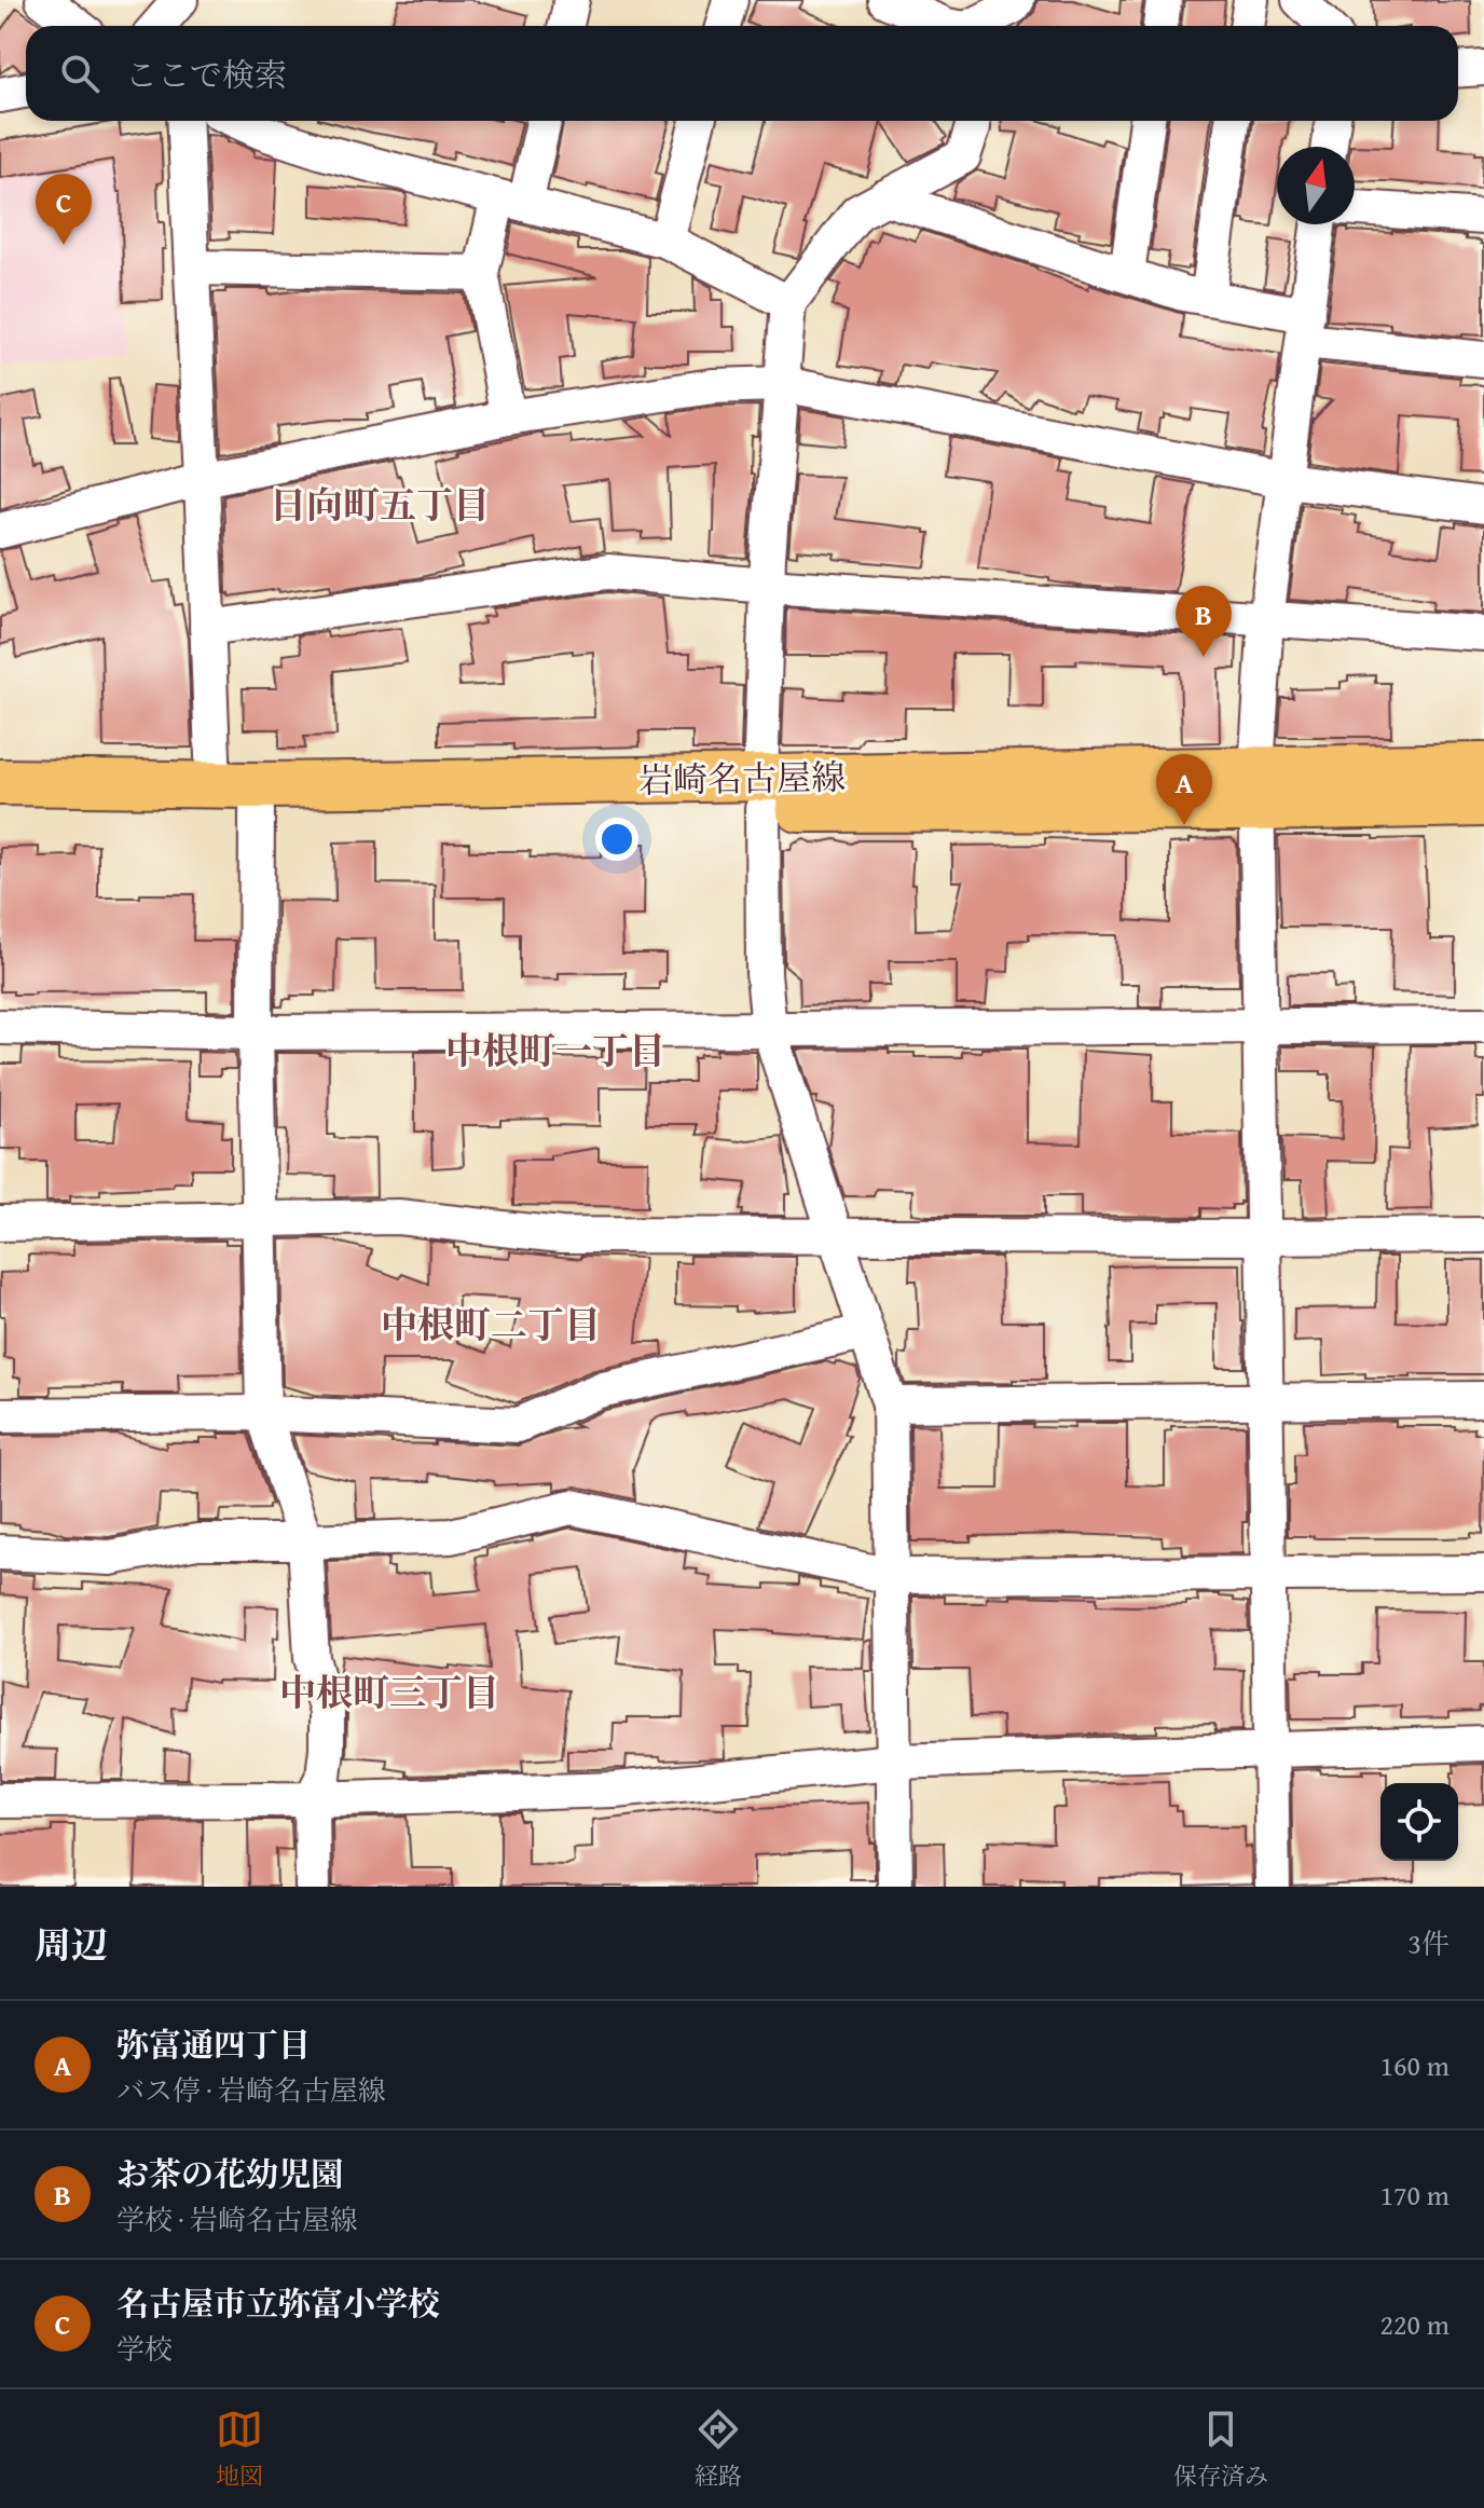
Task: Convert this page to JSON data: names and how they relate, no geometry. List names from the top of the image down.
{
  "streets": {
    "main road": ["岩崎名古屋線"]
  },
  "districts": [
    "日向町五丁目",
    "中根町一丁目",
    "中根町二丁目",
    "中根町三丁目"
  ],
  "north": "top",
  "page": {
    "search": "ここで検索",
    "pins": ["C", "B", "A"],
    "heading": ["周辺", "3件"],
    "list": [
      {
        "mark": "A",
        "name": "弥富通四丁目",
        "note": "バス停 · 岩崎名古屋線",
        "value": "160 m"
      },
      {
        "mark": "B",
        "name": "お茶の花幼児園",
        "note": "学校 · 岩崎名古屋線",
        "value": "170 m"
      },
      {
        "mark": "C",
        "name": "名古屋市立弥富小学校",
        "note": "学校",
        "value": "220 m"
      }
    ],
    "nav": ["地図", "経路", "保存済み"]
  }
}
